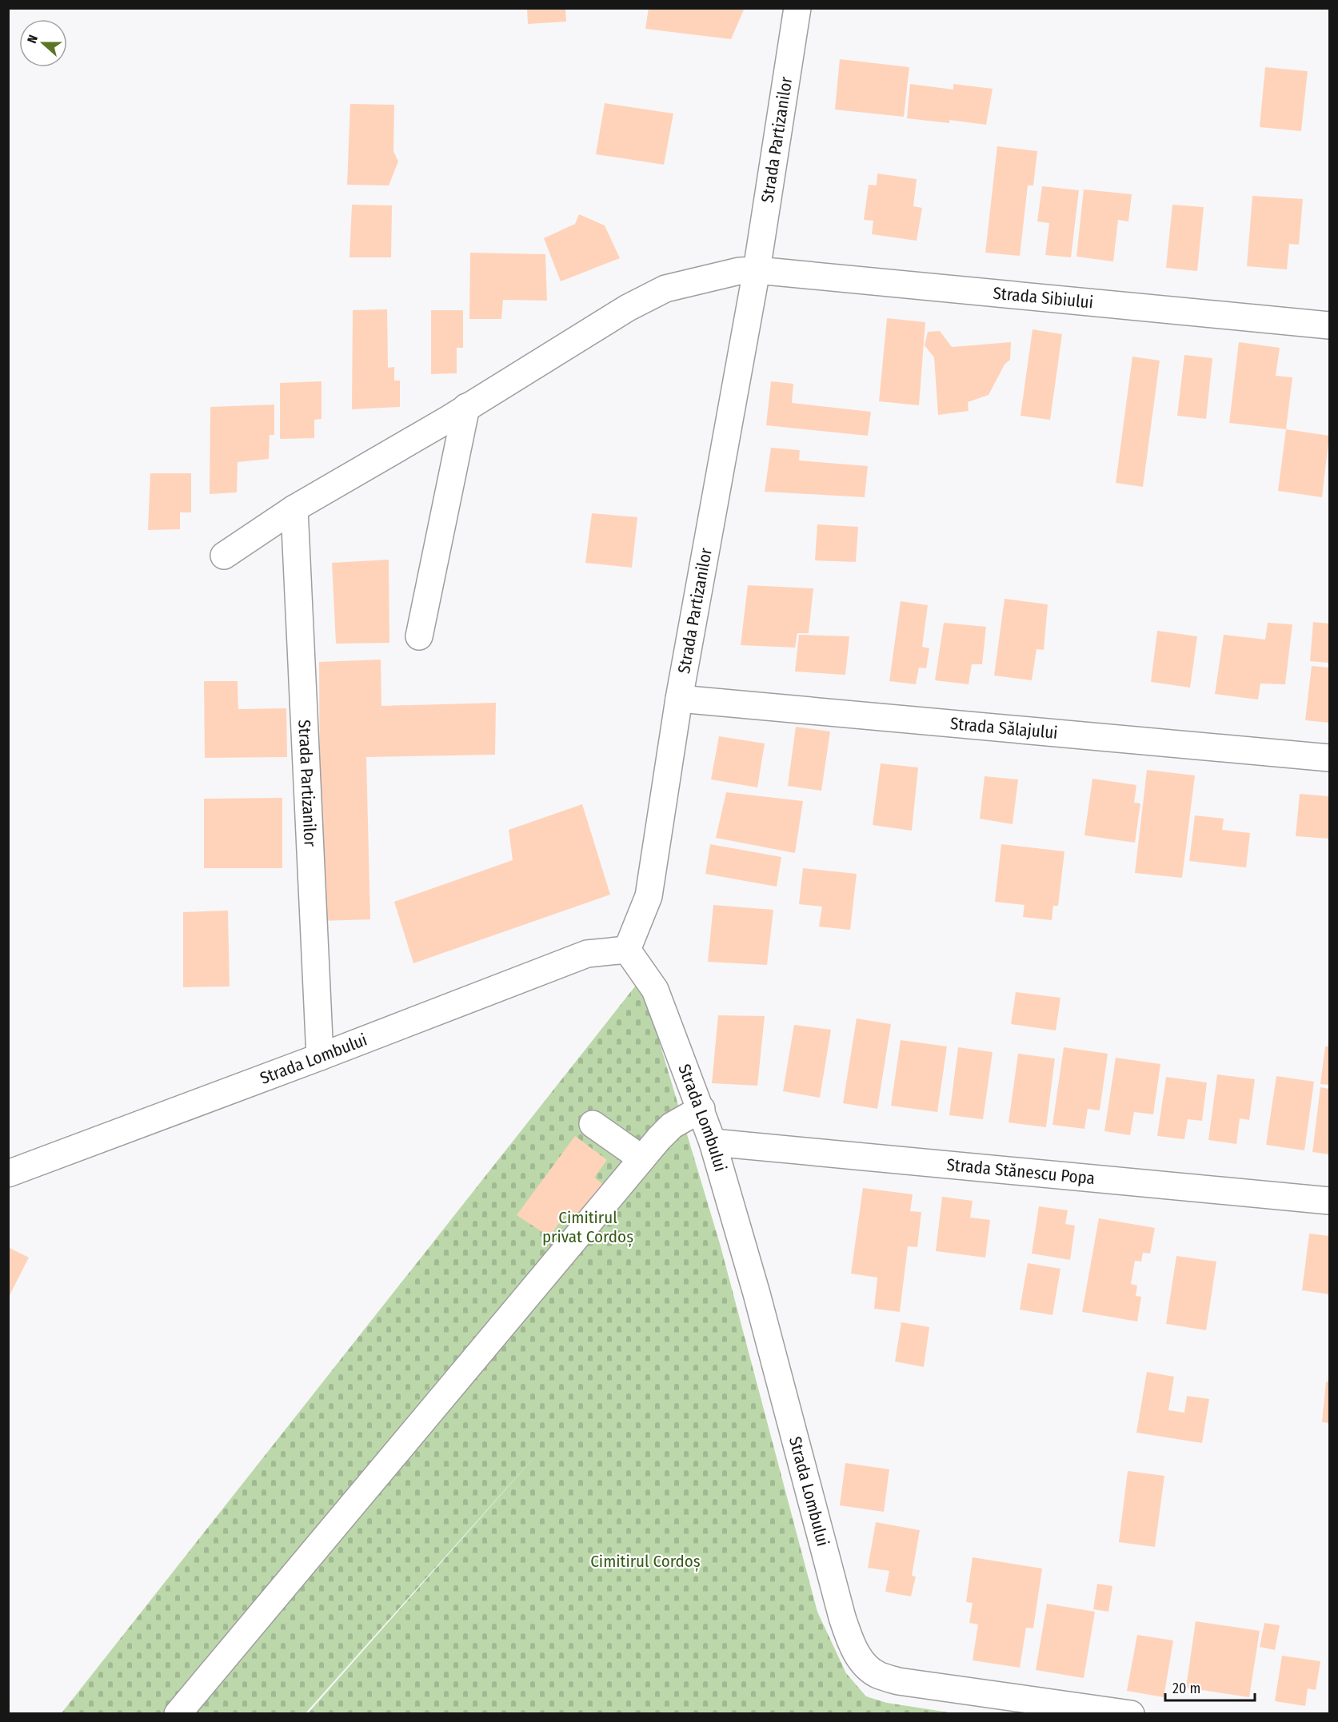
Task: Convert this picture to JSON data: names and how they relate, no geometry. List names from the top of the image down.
{
  "streets": {
    "street": [
      "Strada Partizanilor",
      "Strada Sibiului",
      "Strada Sălajului",
      "Strada Lombului",
      "Strada Stănescu Popa"
    ]
  },
  "crossings": [
    ["Strada Partizanilor", "Strada Sibiului"],
    ["Strada Partizanilor", "Strada Sălajului"],
    ["Strada Partizanilor", "Strada Lombului"],
    ["Strada Lombului", "Strada Stănescu Popa"]
  ],
  "parks": ["Cimitirul privat Cordoș", "Cimitirul Cordoș"],
  "scale_bar": "20 m",
  "north": "left"
}
